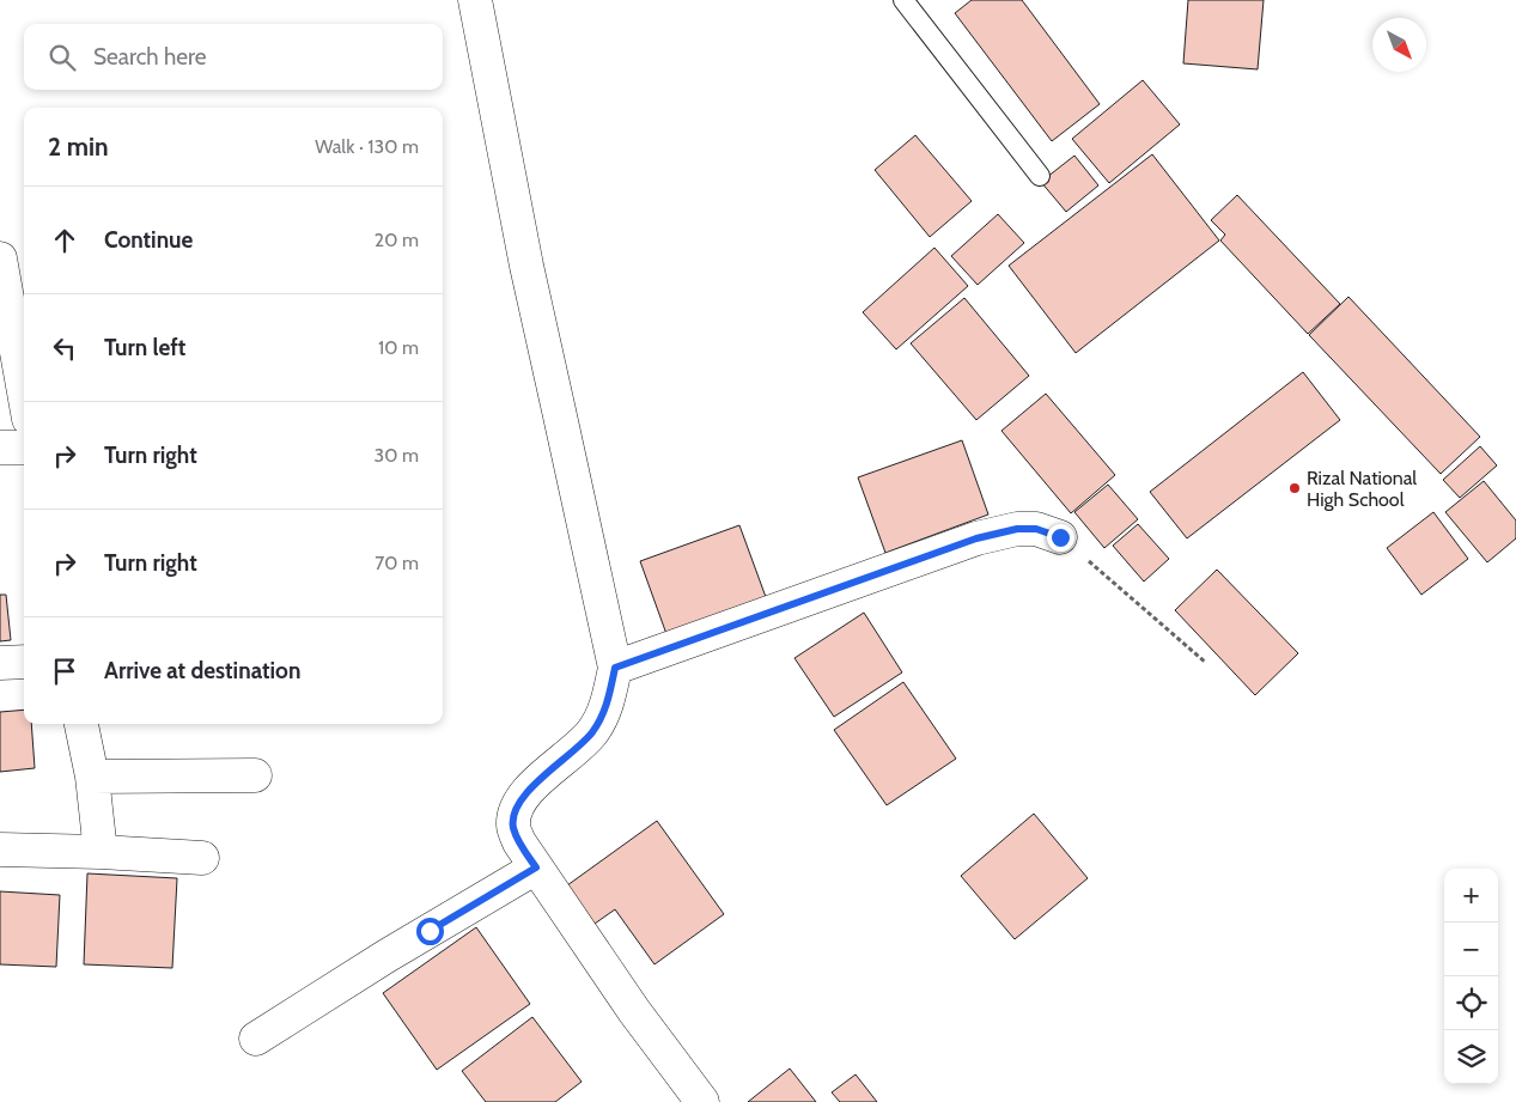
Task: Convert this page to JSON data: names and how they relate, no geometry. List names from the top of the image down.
{
  "places": ["Rizal National High School"],
  "north": "bottom right",
  "page": {
    "search": "Search here",
    "heading": ["2 min", "Walk · 130 m"],
    "list": [
      ["Continue", "20 m"],
      ["Turn left", "10 m"],
      ["Turn right", "30 m"],
      ["Turn right", "70 m"],
      "Arrive at destination"
    ],
    "map_buttons": ["+", "−"]
  }
}
